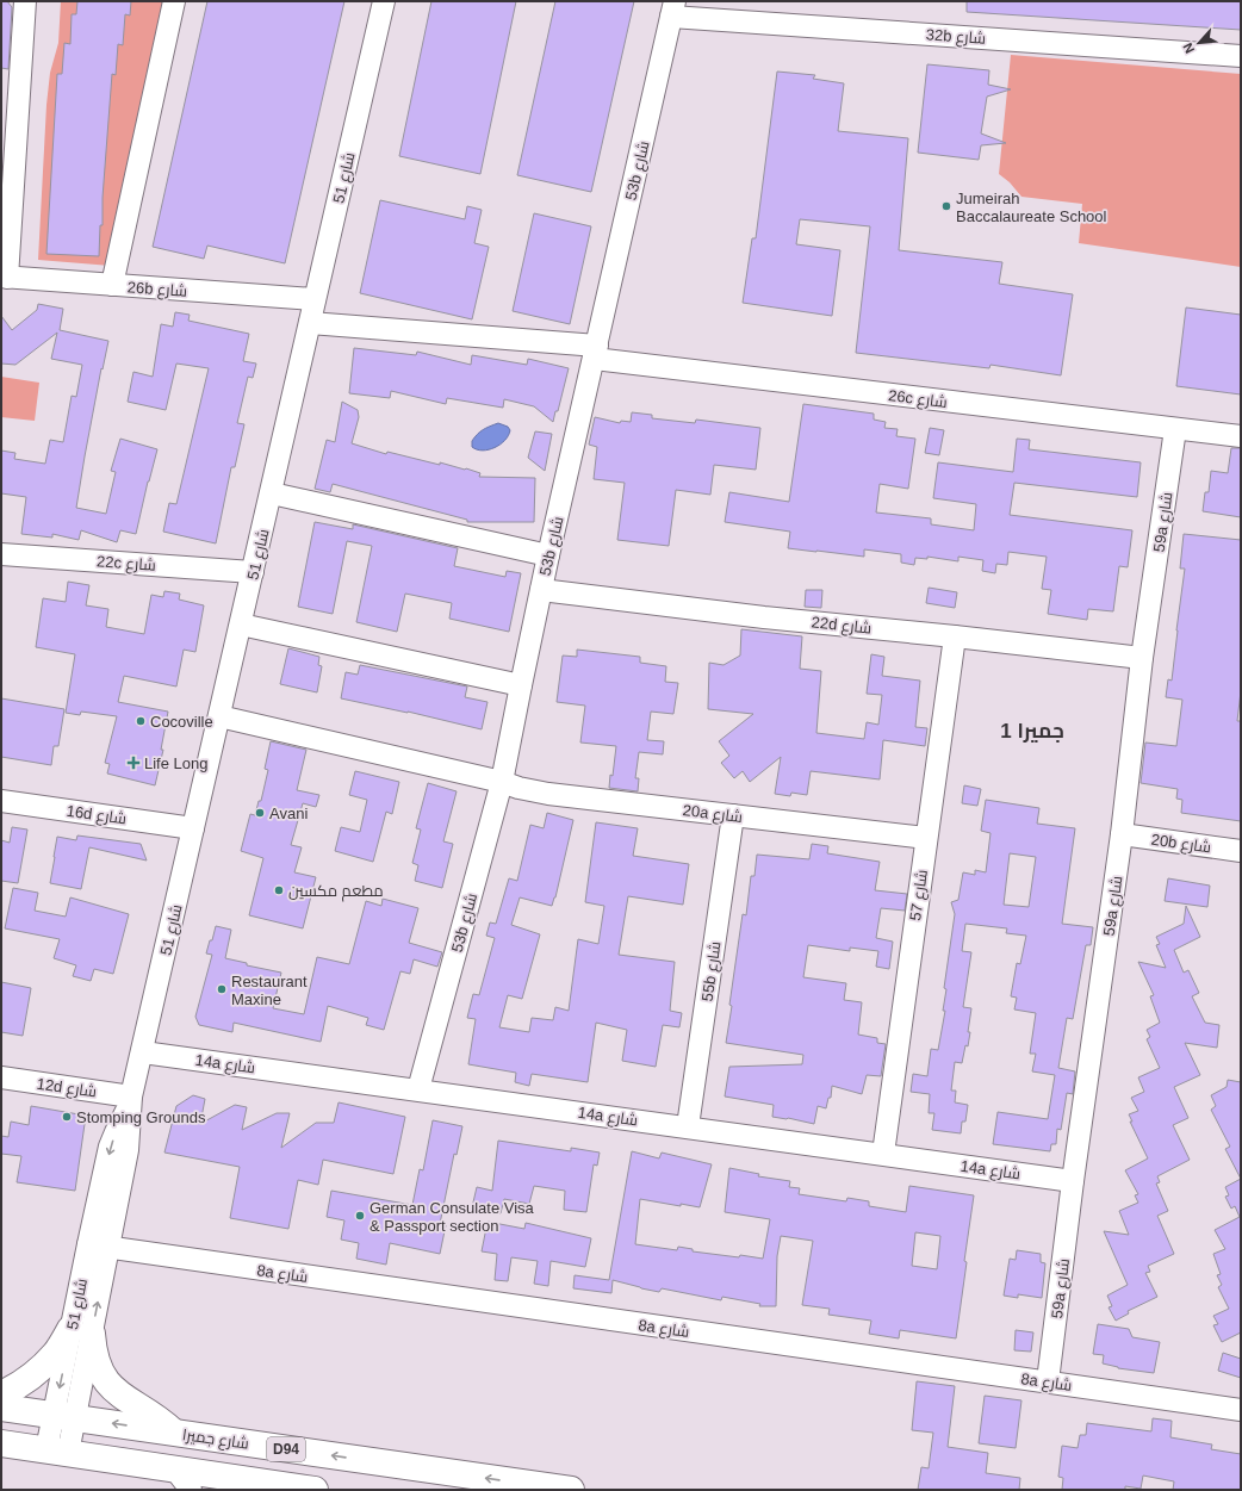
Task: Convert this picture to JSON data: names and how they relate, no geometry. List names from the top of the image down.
{
  "streets": {
    "main road": ["شارع جميرا", "D94"],
    "street": [
      "32b شارع",
      "53b شارع",
      "شارع 51",
      "26b شارع",
      "26c شارع",
      "59a شارع",
      "22c شارع",
      "22d شارع",
      "20a شارع",
      "16d شارع",
      "20b شارع",
      "شارع 57",
      "55b شارع",
      "14a شارع",
      "12d شارع",
      "8a شارع"
    ]
  },
  "crossings": [
    ["32b شارع", "53b شارع"],
    ["53b شارع", "26c شارع"],
    ["53b شارع", "22d شارع"],
    ["53b شارع", "20a شارع"],
    ["53b شارع", "14a شارع"],
    ["شارع 51", "26b شارع"],
    ["شارع 51", "26c شارع"],
    ["شارع 51", "22c شارع"],
    ["شارع 51", "20a شارع"],
    ["شارع 51", "16d شارع"],
    ["شارع 51", "14a شارع"],
    ["شارع 51", "12d شارع"],
    ["شارع 51", "8a شارع"],
    ["شارع 51", "شارع جميرا"],
    ["شارع 51", "D94"],
    ["26c شارع", "59a شارع"],
    ["59a شارع", "22d شارع"],
    ["59a شارع", "20b شارع"],
    ["59a شارع", "14a شارع"],
    ["59a شارع", "8a شارع"],
    ["22d شارع", "شارع 57"],
    ["20a شارع", "شارع 57"],
    ["20a شارع", "55b شارع"],
    ["شارع 57", "14a شارع"],
    ["55b شارع", "14a شارع"]
  ],
  "districts": ["جميرا 1"],
  "places": {
    "other": [
      "Jumeirah Baccalaureate School",
      "Cocoville",
      "Avani",
      "مطعم مكسين",
      "Restaurant Maxine",
      "Stomping Grounds",
      "German Consulate Visa & Passport section"
    ],
    "health": ["Life Long"]
  },
  "north": "bottom left"
}
